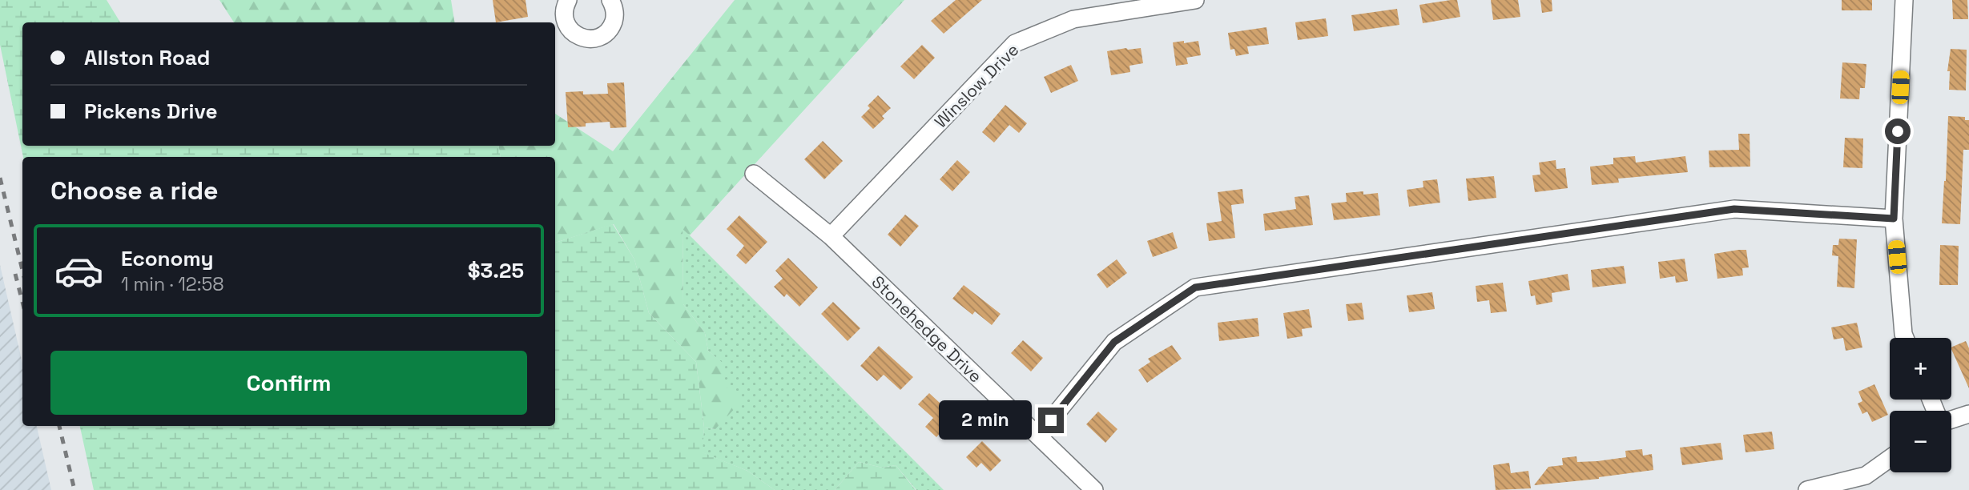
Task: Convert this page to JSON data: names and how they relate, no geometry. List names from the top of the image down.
{
  "streets": {
    "street": ["Winslow Drive", "Stonehedge Drive"]
  },
  "crossings": [
    ["Winslow Drive", "Stonehedge Drive"]
  ],
  "page": {
    "banner": ["Allston Road", "Pickens Drive"],
    "heading": "Choose a ride",
    "list": [
      {
        "name": "Economy",
        "note": "1 min · 12:58",
        "value": "$3.25"
      }
    ],
    "map_buttons": ["+", "−"],
    "buttons": "Confirm",
    "bubble": "2 min"
  }
}
